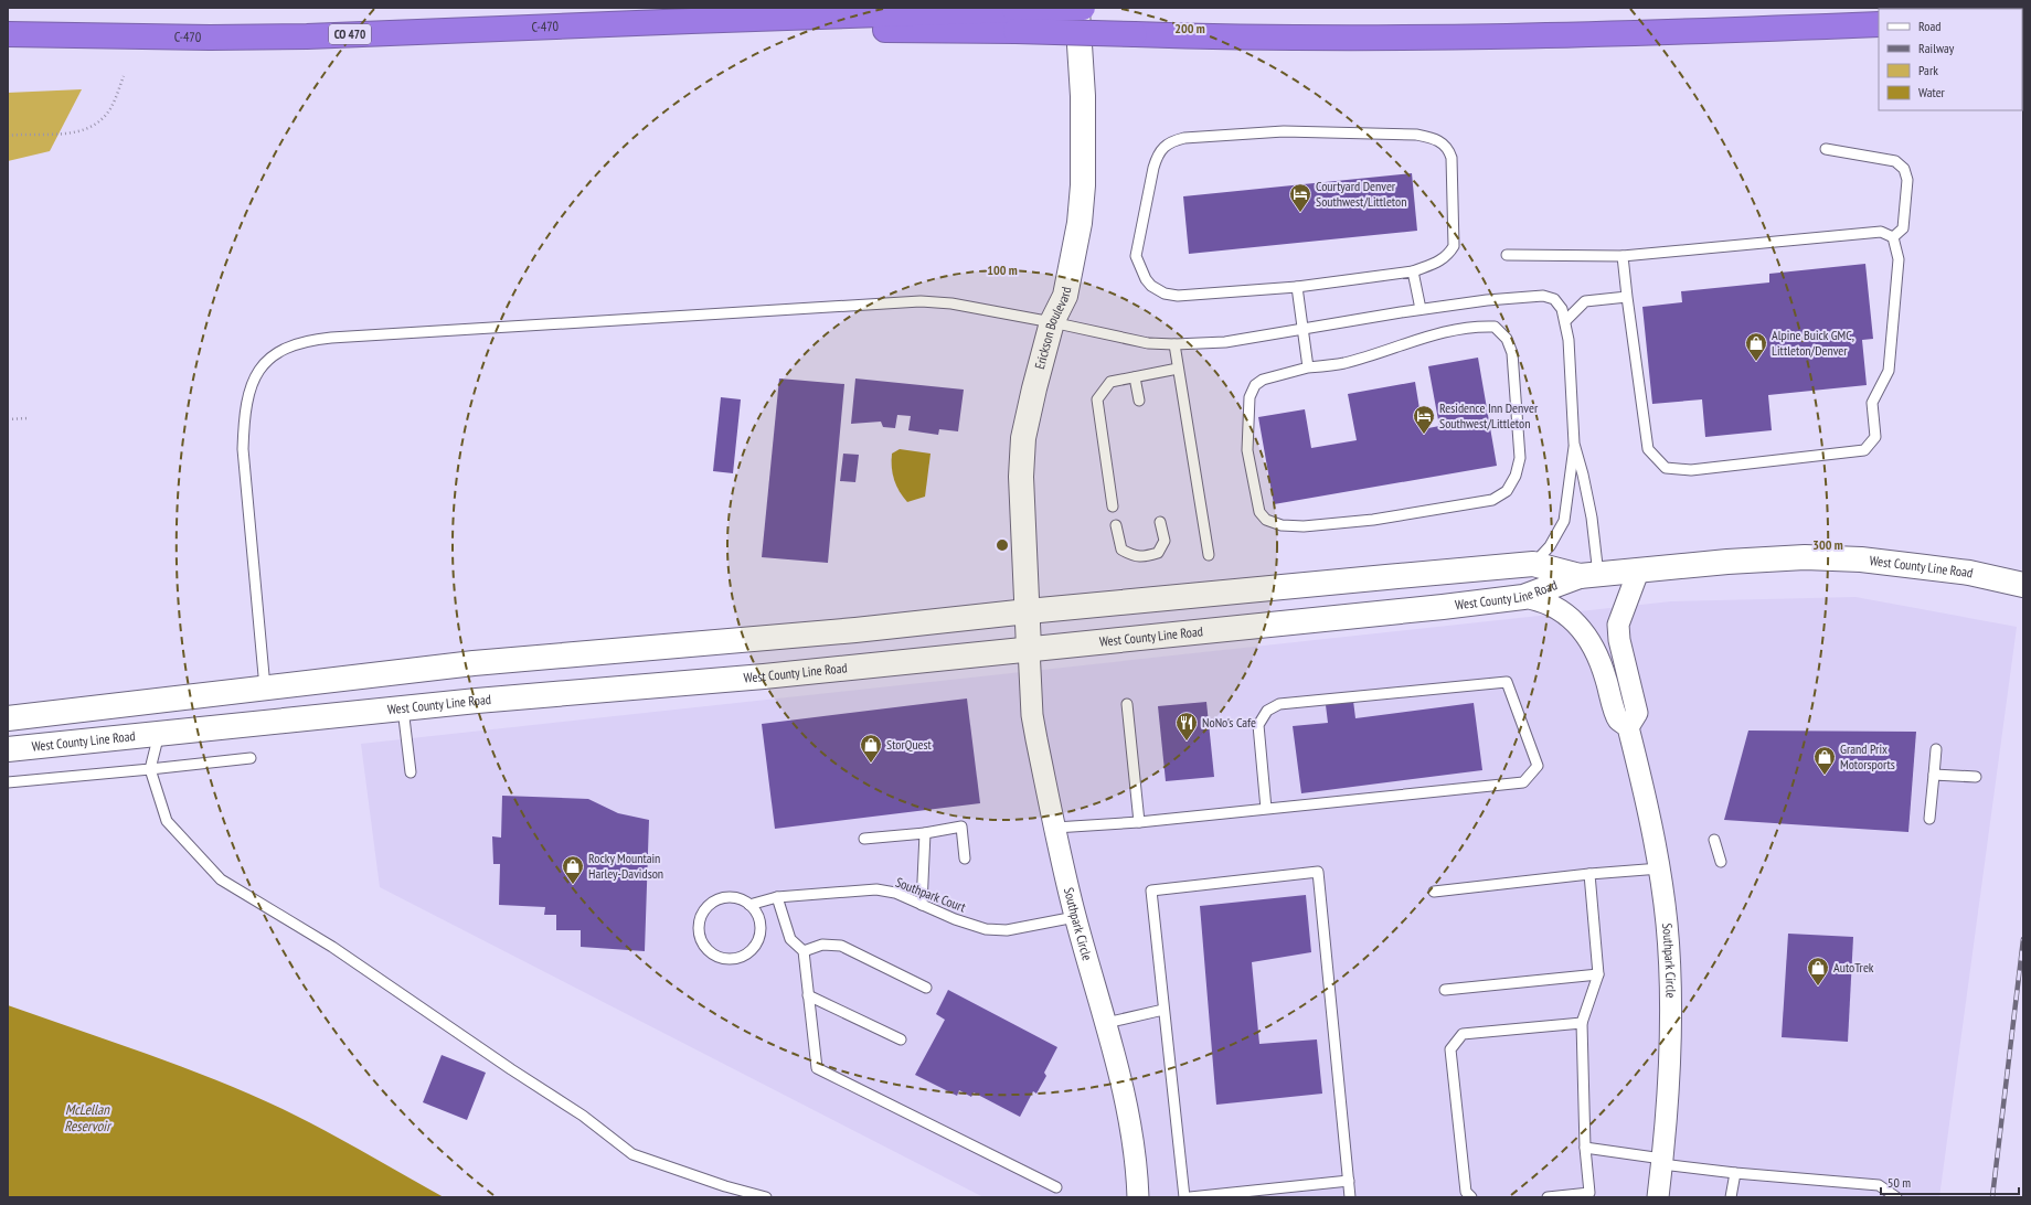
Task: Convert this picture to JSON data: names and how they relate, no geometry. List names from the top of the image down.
{
  "streets": {
    "highway": ["C-470", "CO 470"],
    "main road": ["Erickson Boulevard", "West County Line Road"],
    "street": ["Southpark Circle"],
    "lane": ["Southpark Court"]
  },
  "crossings": [
    ["Erickson Boulevard", "West County Line Road"],
    ["Erickson Boulevard", "Southpark Circle"],
    ["West County Line Road", "Southpark Circle"],
    ["Southpark Court", "Southpark Circle"]
  ],
  "water": ["McLellan Reservoir"],
  "places": {
    "hotel": ["Courtyard Denver Southwest/Littleton", "Residence Inn Denver Southwest/Littleton"],
    "shop": [
      "Alpine Buick GMC, Littleton/Denver",
      "StorQuest",
      "Grand Prix Motorsports",
      "Rocky Mountain Harley-Davidson",
      "AutoTrek"
    ],
    "restaurant": ["NoNo's Cafe"]
  },
  "legend": [
    "Road",
    "Railway",
    "Park",
    "Water"
  ],
  "scale_bar": "50 m",
  "rings": ["200 m", "100 m", "300 m"]
}
